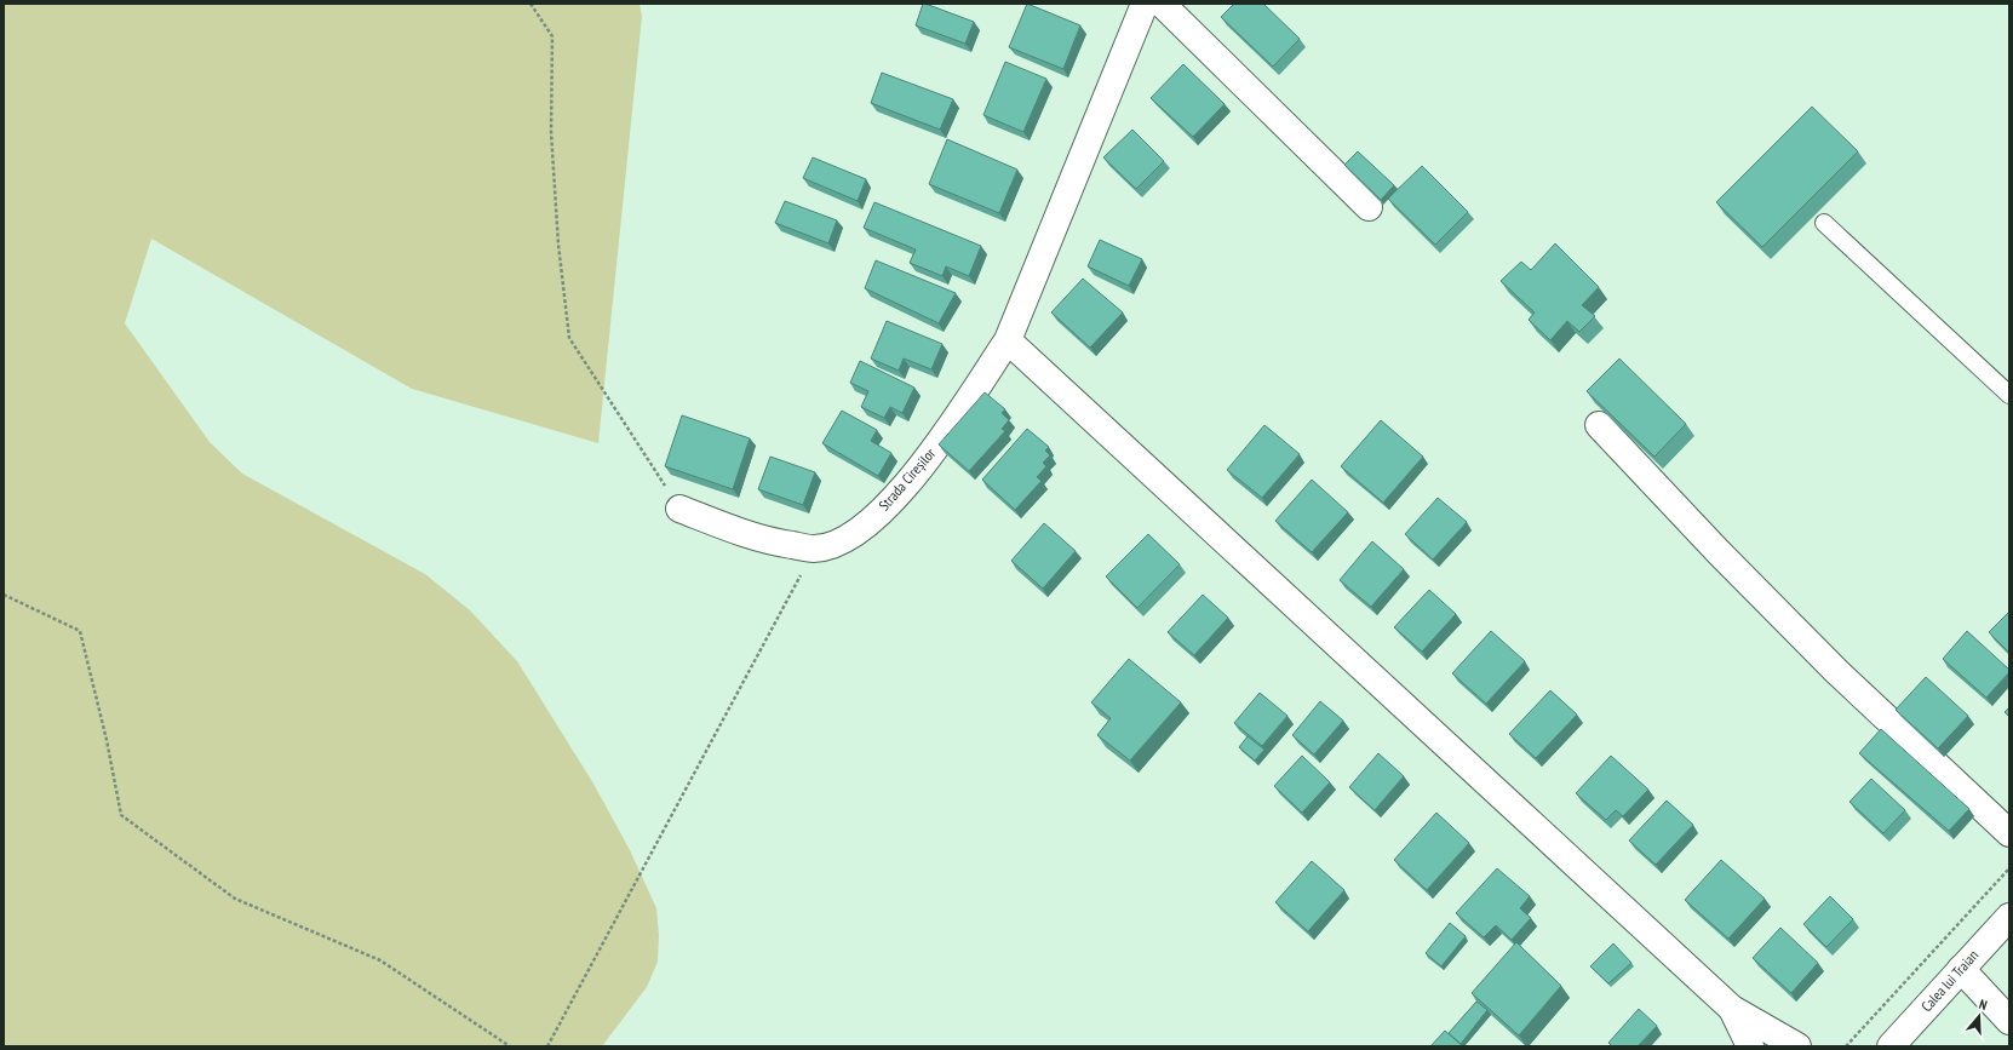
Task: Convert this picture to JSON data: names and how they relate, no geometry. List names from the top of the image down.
{
  "streets": {
    "main road": ["Strada Cireșilor", "Calea lui Traian"]
  },
  "north": "top"
}
